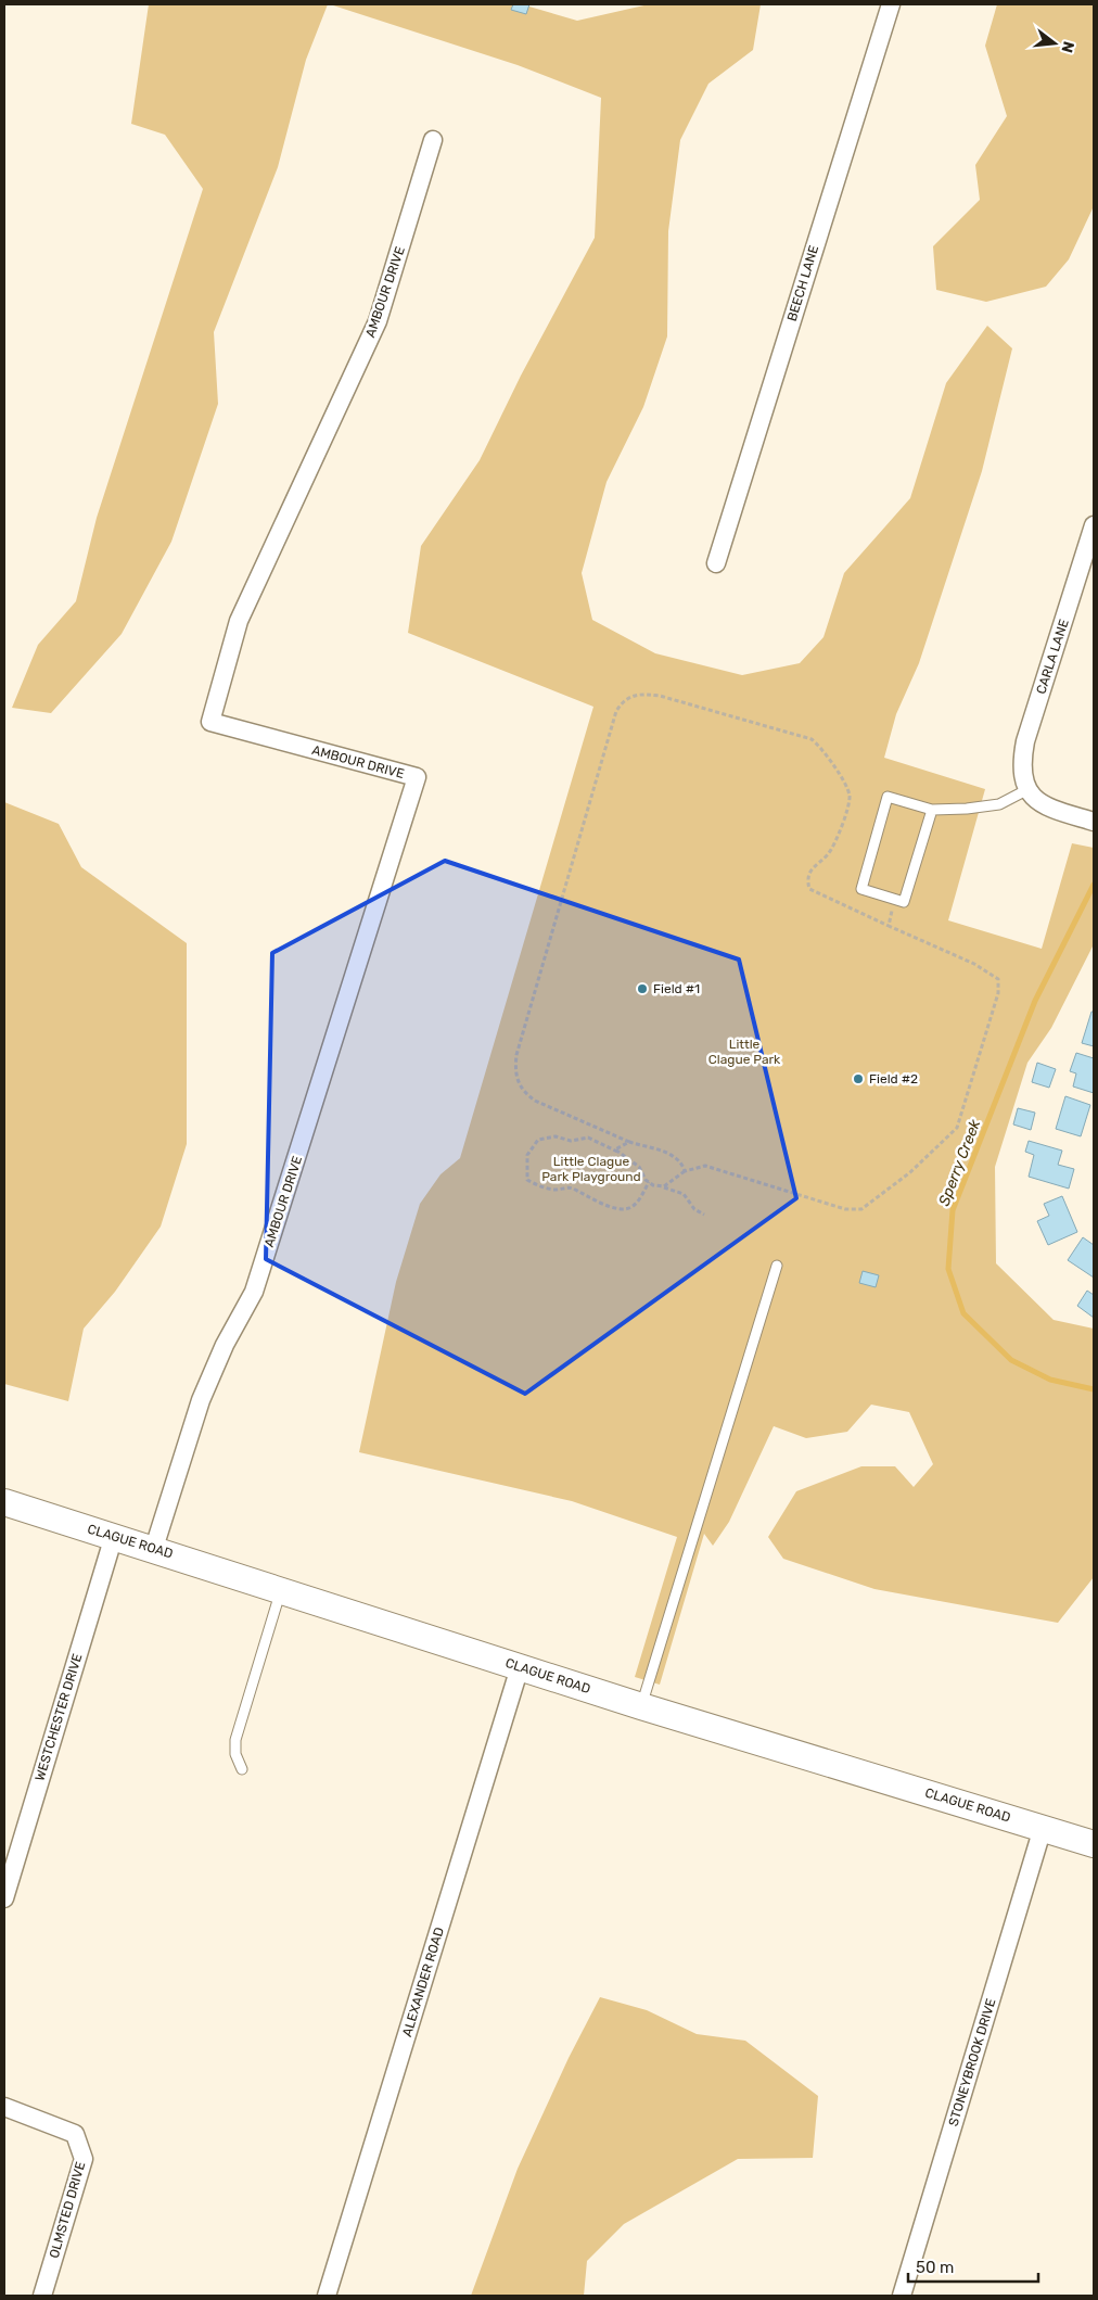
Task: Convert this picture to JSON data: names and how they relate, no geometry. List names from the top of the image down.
{
  "streets": {
    "main road": ["CLAGUE ROAD"],
    "street": [
      "BEECH LANE",
      "AMBOUR DRIVE",
      "CARLA LANE",
      "WESTCHESTER DRIVE",
      "ALEXANDER ROAD",
      "STONEYBROOK DRIVE",
      "OLMSTED DRIVE"
    ]
  },
  "crossings": [
    ["AMBOUR DRIVE", "CLAGUE ROAD"],
    ["CLAGUE ROAD", "WESTCHESTER DRIVE"],
    ["CLAGUE ROAD", "ALEXANDER ROAD"],
    ["CLAGUE ROAD", "STONEYBROOK DRIVE"]
  ],
  "water": ["Sperry Creek"],
  "parks": ["Little Clague Park", "Little Clague Park Playground"],
  "places": ["Field #1", "Field #2"],
  "scale_bar": "50 m",
  "north": "right"
}
